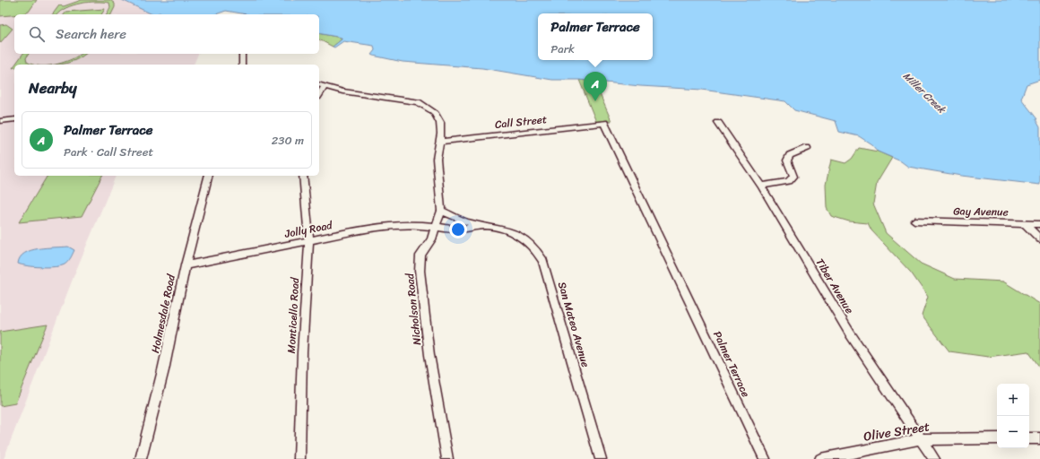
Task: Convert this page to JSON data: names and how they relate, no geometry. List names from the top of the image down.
{
  "streets": {
    "street": [
      "Call Street",
      "Gay Avenue",
      "Jolly Road",
      "Tiber Avenue",
      "Nicholson Road",
      "Holmesdale Road",
      "Monticello Road",
      "San Mateo Avenue",
      "Palmer Terrace",
      "Olive Street"
    ]
  },
  "crossings": [
    ["Call Street", "Nicholson Road"],
    ["Call Street", "Palmer Terrace"],
    ["Jolly Road", "Nicholson Road"],
    ["Jolly Road", "Holmesdale Road"],
    ["Jolly Road", "Monticello Road"],
    ["Jolly Road", "San Mateo Avenue"],
    ["Tiber Avenue", "Olive Street"],
    ["Nicholson Road", "San Mateo Avenue"]
  ],
  "water": ["Miller Creek"],
  "page": {
    "popup": ["Palmer Terrace", "Park"],
    "search": "Search here",
    "heading": "Nearby",
    "pins": "A",
    "list": [
      {
        "mark": "A",
        "name": "Palmer Terrace",
        "note": "Park · Call Street",
        "value": "230 m"
      }
    ],
    "map_buttons": ["+", "−"]
  }
}
